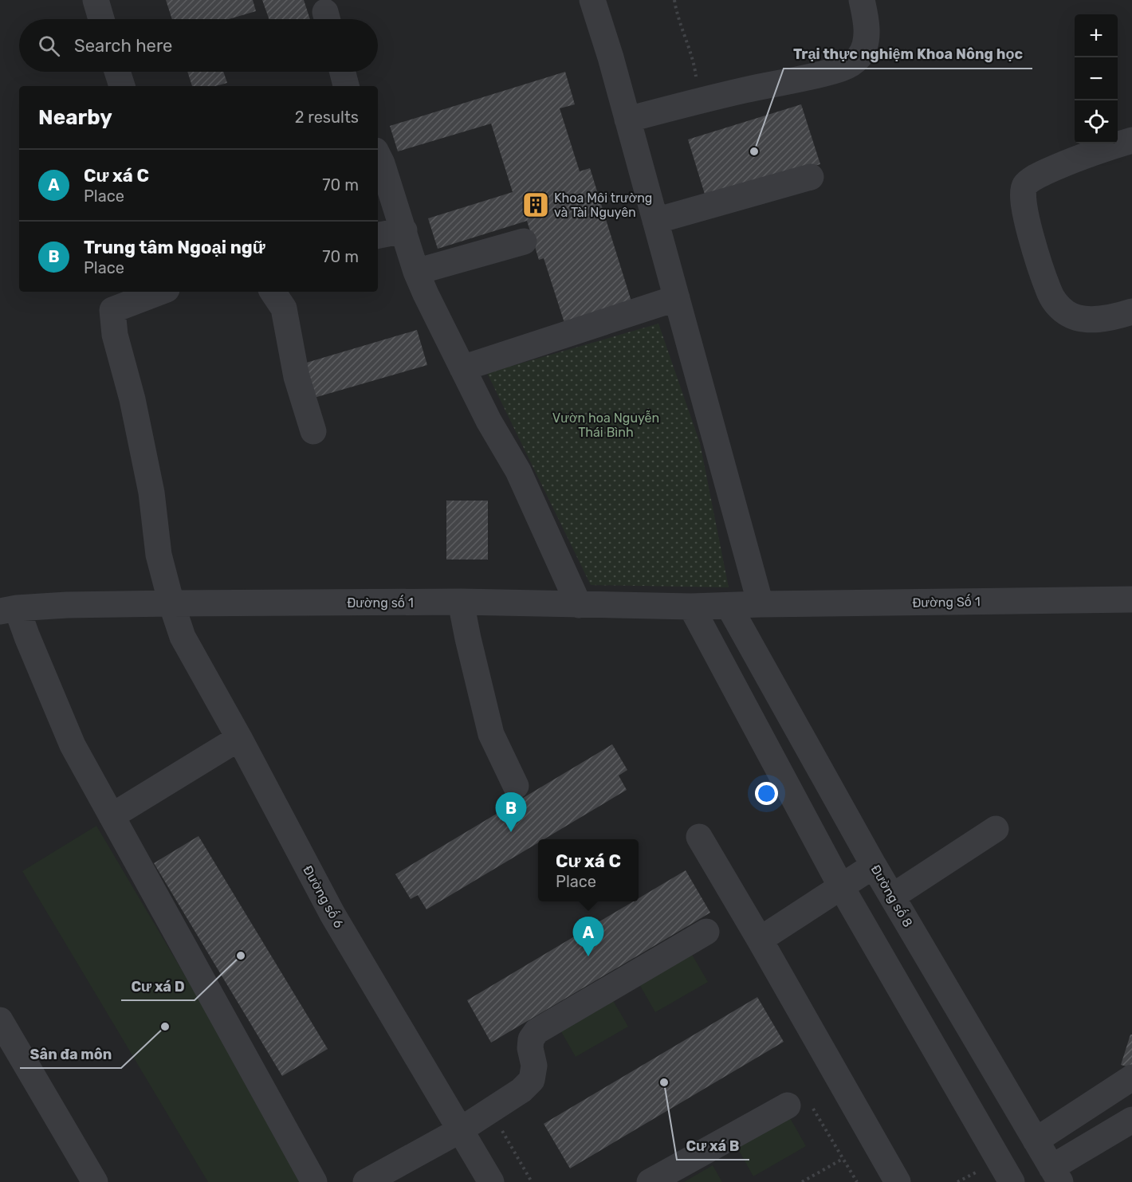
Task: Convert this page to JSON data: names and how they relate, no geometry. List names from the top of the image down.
{
  "streets": {
    "street": [
      "Đường Số 1",
      "Đường số 1",
      "Đường số 8",
      "Đường số 6"
    ]
  },
  "crossings": [
    ["Đường Số 1", "Đường số 1"],
    ["Đường số 1", "Đường số 8"],
    ["Đường số 1", "Đường số 6"]
  ],
  "parks": ["Vườn hoa Nguyễn Thái Bình"],
  "places": {
    "other": [
      "Trại thực nghiệm Khoa Nông học",
      "Cư xá D",
      "Sân đa môn",
      "Cư xá B"
    ],
    "building": ["Khoa Môi trường và Tài Nguyên"]
  },
  "page": {
    "map_buttons": ["+", "−"],
    "search": "Search here",
    "heading": ["Nearby", "2 results"],
    "list": [
      {
        "mark": "A",
        "name": "Cư xá C",
        "note": "Place",
        "value": "70 m"
      },
      {
        "mark": "B",
        "name": "Trung tâm Ngoại ngữ",
        "note": "Place",
        "value": "70 m"
      }
    ],
    "pins": ["B", "A"],
    "popup": ["Cư xá C", "Place"]
  }
}
